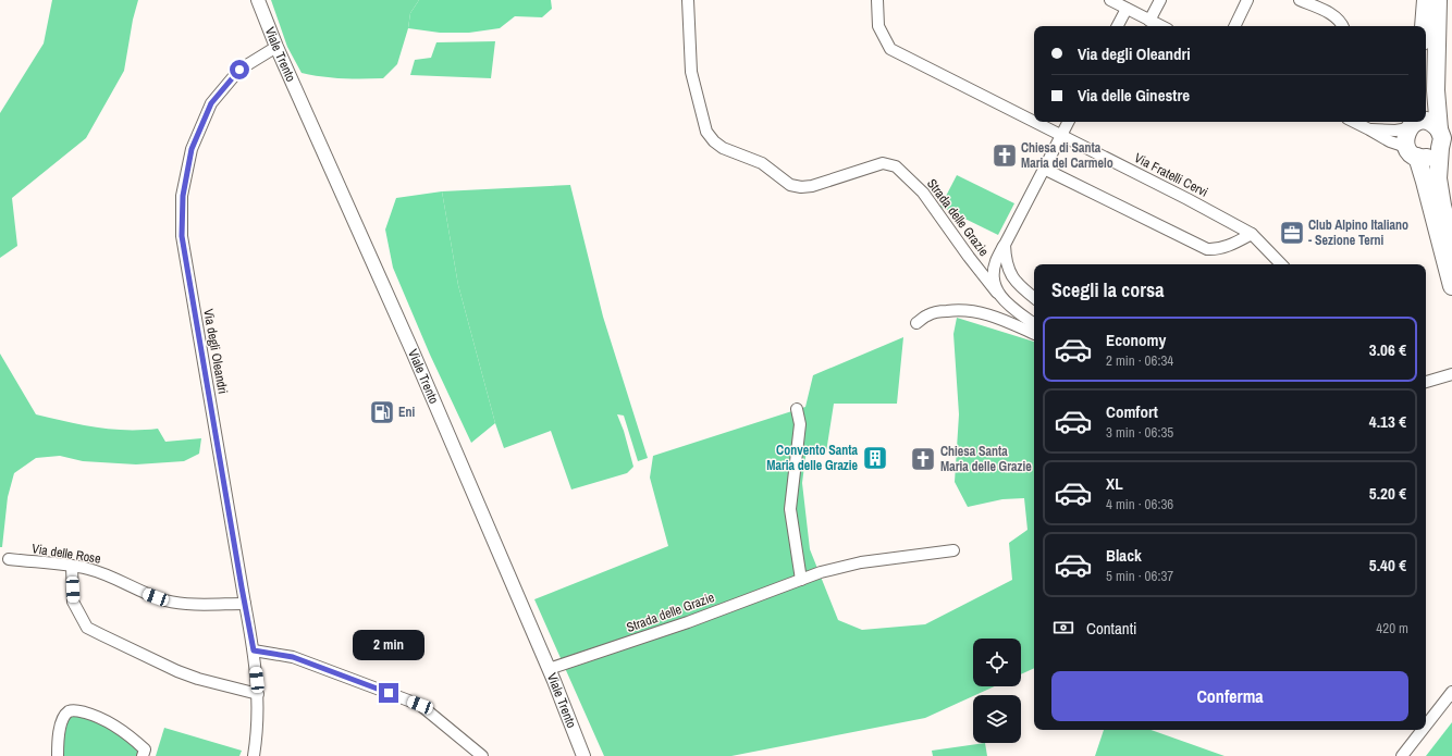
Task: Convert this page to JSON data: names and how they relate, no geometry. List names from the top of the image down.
{
  "streets": {
    "street": [
      "Viale Trento",
      "Via Fratelli Cervi",
      "Strada delle Grazie",
      "Via degli Oleandri",
      "Via delle Rose"
    ]
  },
  "crossings": [
    ["Viale Trento", "Strada delle Grazie"],
    ["Viale Trento", "Via degli Oleandri"],
    ["Via Fratelli Cervi", "Strada delle Grazie"],
    ["Via degli Oleandri", "Via delle Rose"]
  ],
  "places": {
    "church": ["Chiesa di Santa Maria del Carmelo", "Chiesa Santa Maria delle Grazie"],
    "office": ["Club Alpino Italiano - Sezione Terni"],
    "fuel station": ["Eni"],
    "building": ["Convento Santa Maria delle Grazie"]
  },
  "page": {
    "banner": ["Via degli Oleandri", "Via delle Ginestre"],
    "heading": "Scegli la corsa",
    "list": [
      {
        "name": "Economy",
        "note": "2 min · 06:34",
        "value": "3.06 €"
      },
      {
        "name": "Comfort",
        "note": "3 min · 06:35",
        "value": "4.13 €"
      },
      {
        "name": "XL",
        "note": "4 min · 06:36",
        "value": "5.20 €"
      },
      {
        "name": "Black",
        "note": "5 min · 06:37",
        "value": "5.40 €"
      }
    ],
    "pay": ["Contanti", "420 m"],
    "bubble": "2 min",
    "buttons": "Conferma"
  }
}
